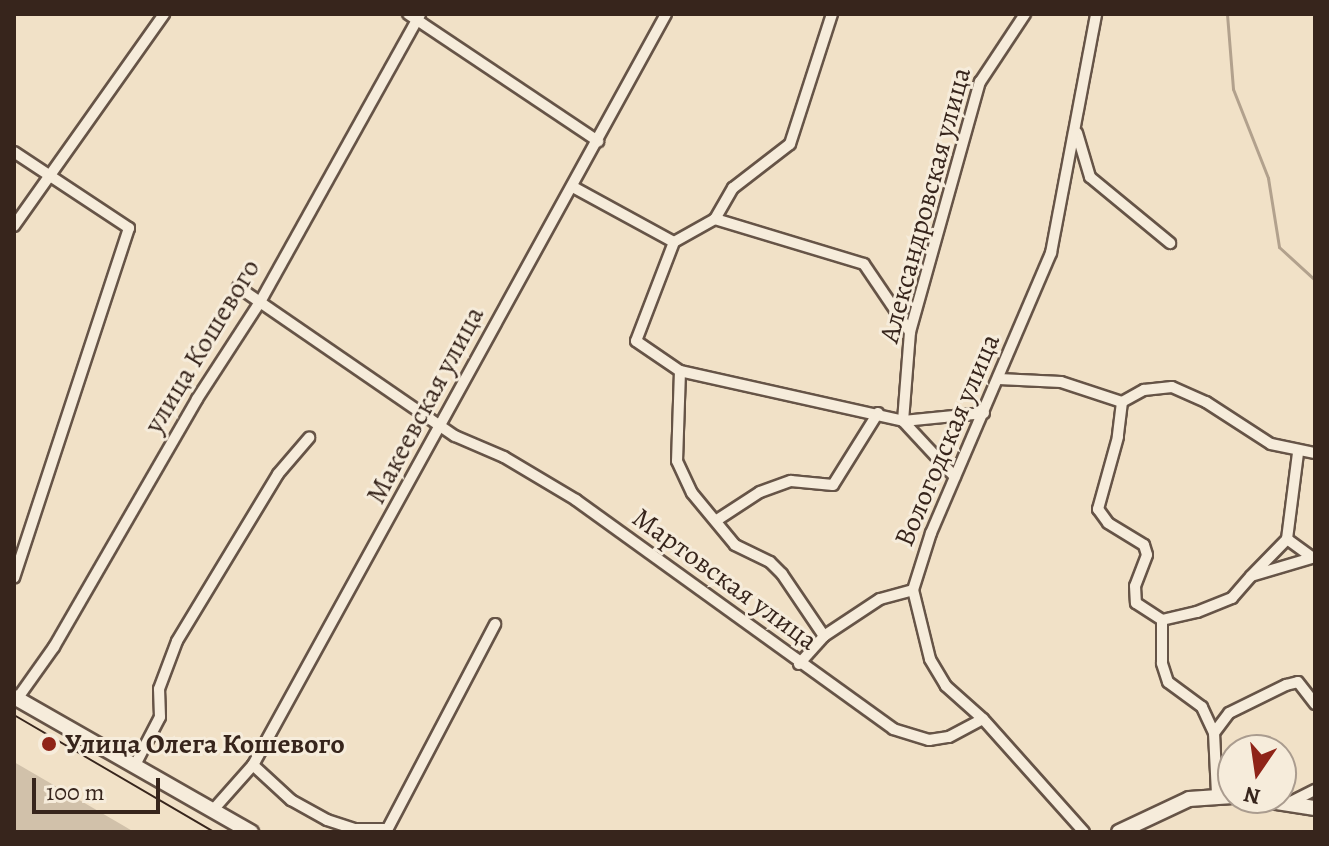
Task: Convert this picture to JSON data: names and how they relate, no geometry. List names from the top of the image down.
{
  "streets": {
    "street": [
      "Александровская улица",
      "улица Кошевого",
      "Макеевская улица",
      "Вологодская улица",
      "Мартовская улица"
    ]
  },
  "crossings": [
    ["улица Кошевого", "Мартовская улица"],
    ["Макеевская улица", "Мартовская улица"],
    ["Вологодская улица", "Мартовская улица"]
  ],
  "places": ["Улица Олега Кошевого"],
  "scale_bar": "100 m",
  "north": "bottom"
}
